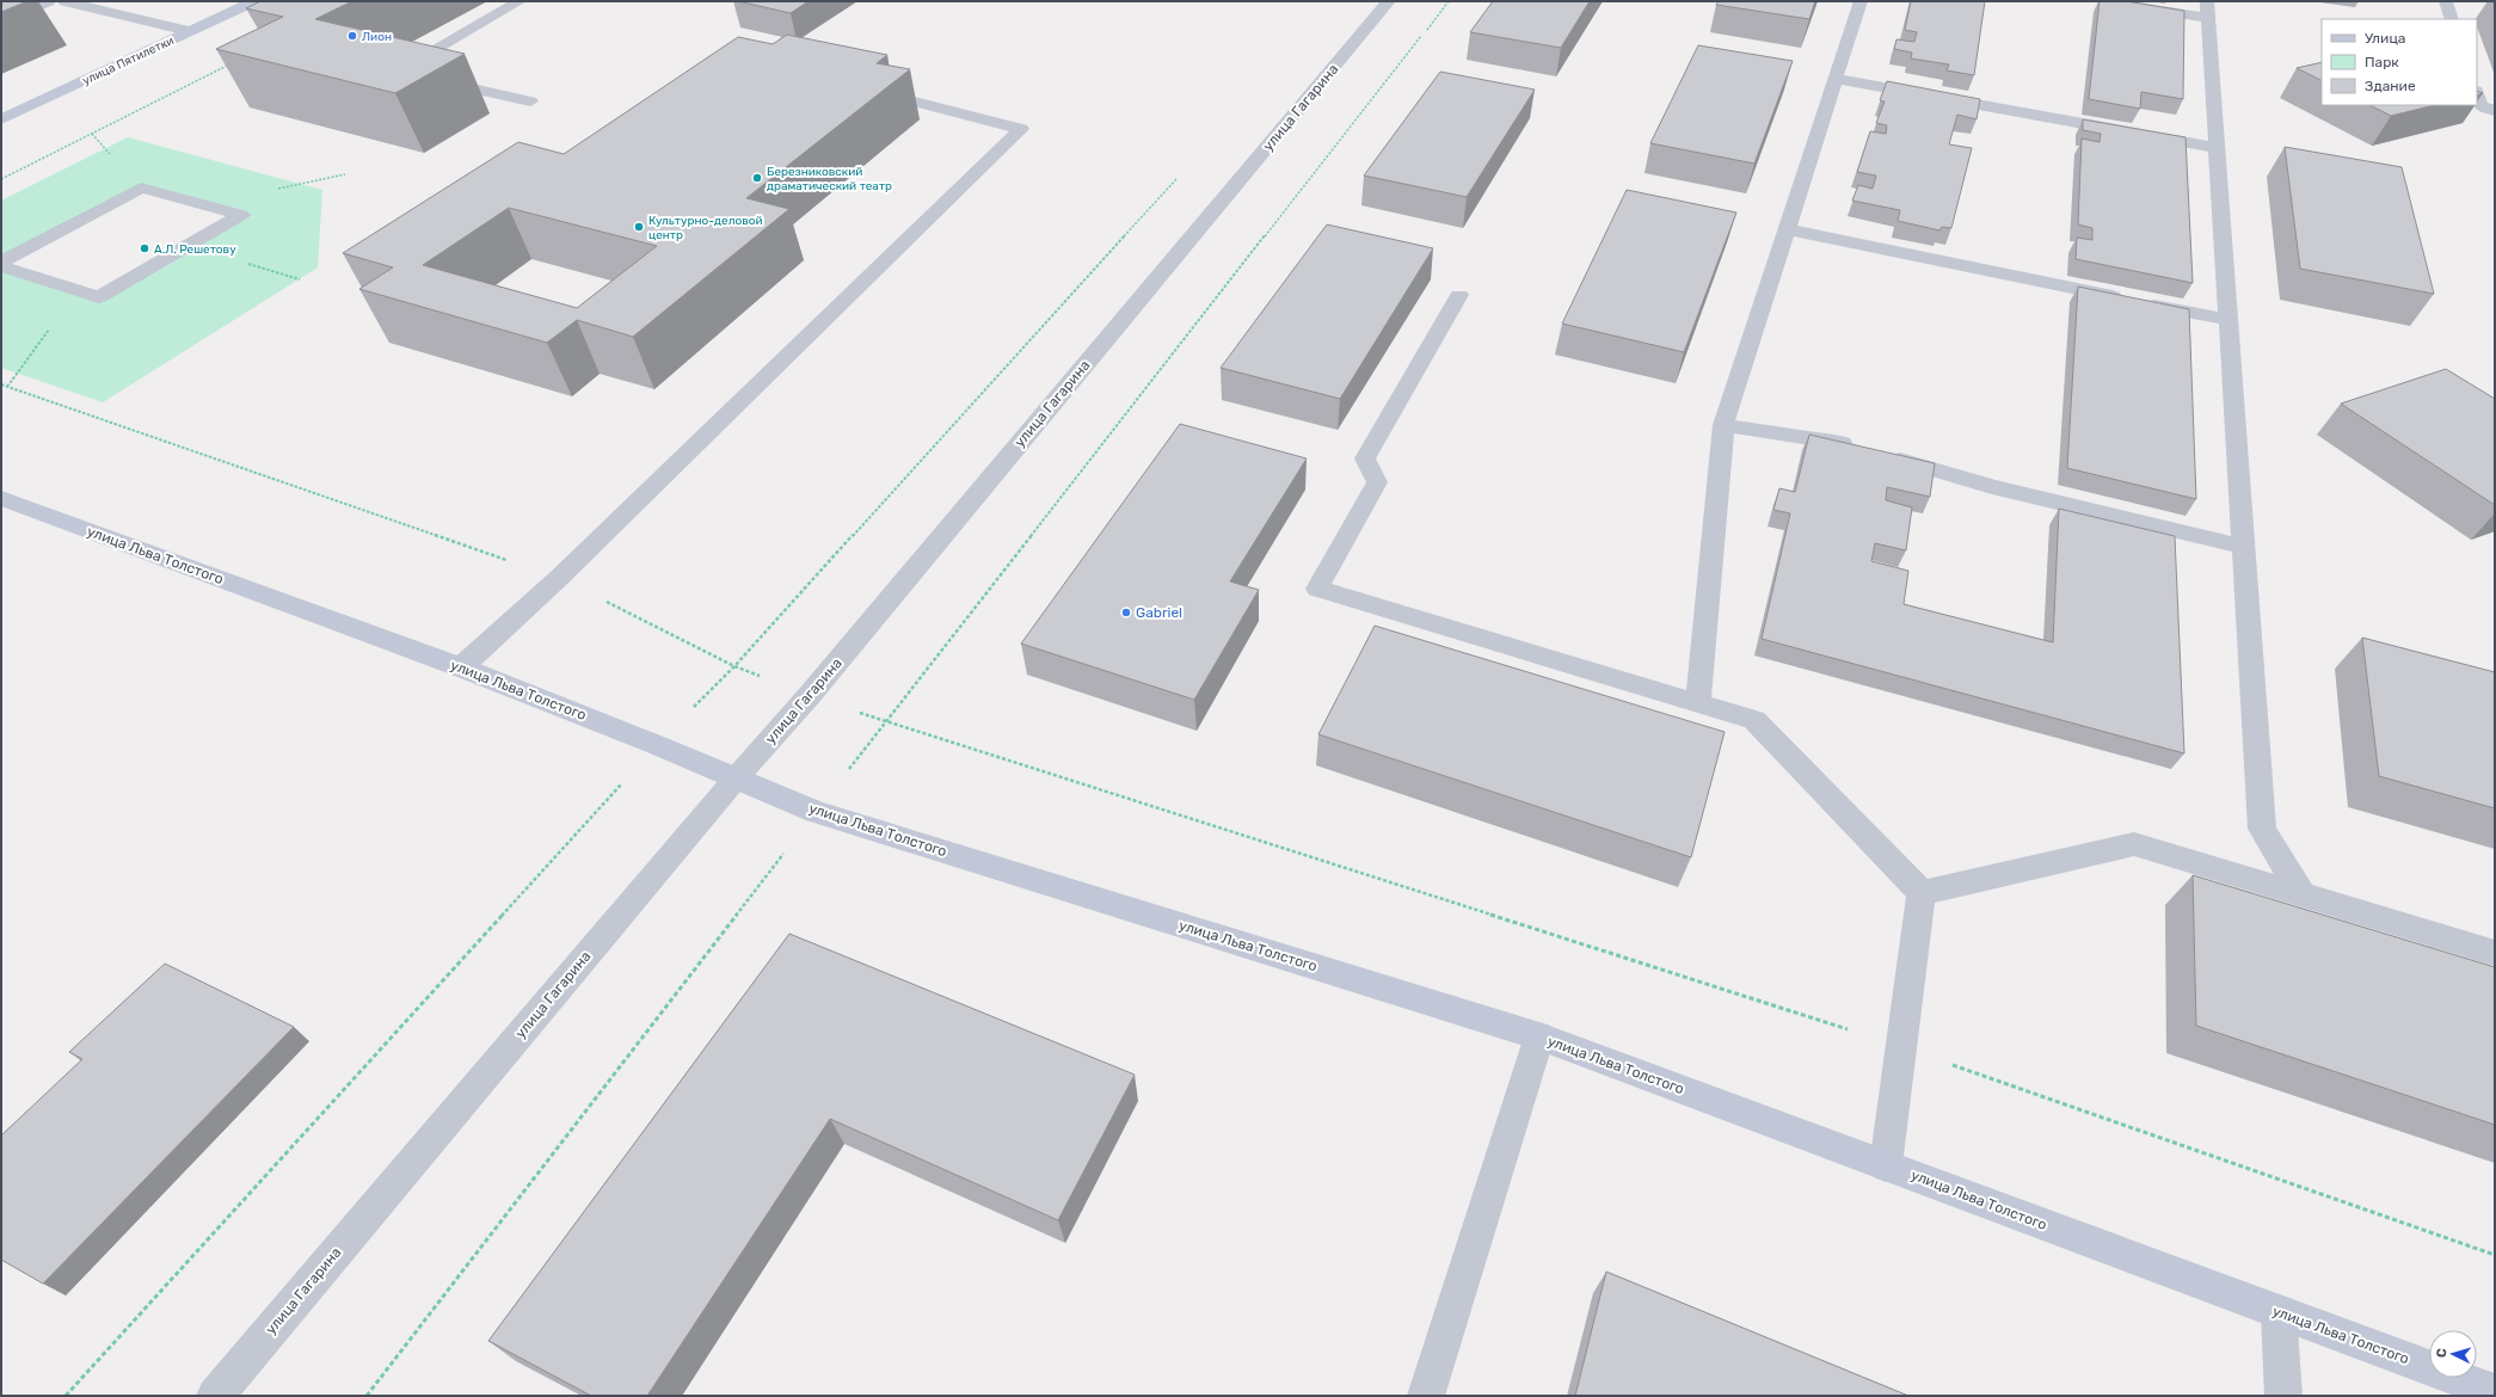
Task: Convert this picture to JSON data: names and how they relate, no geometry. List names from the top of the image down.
{
  "streets": {
    "street": ["улица Пятилетки", "улица Гагарина", "улица Льва Толстого"]
  },
  "crossings": [
    ["улица Гагарина", "улица Льва Толстого"]
  ],
  "places": [
    "Лион",
    "Березниковский драматический театр",
    "Культурно-деловой центр",
    "А.Л. Решетову",
    "Gabriel"
  ],
  "legend": ["Улица", "Парк", "Здание"],
  "north": "left"
}
